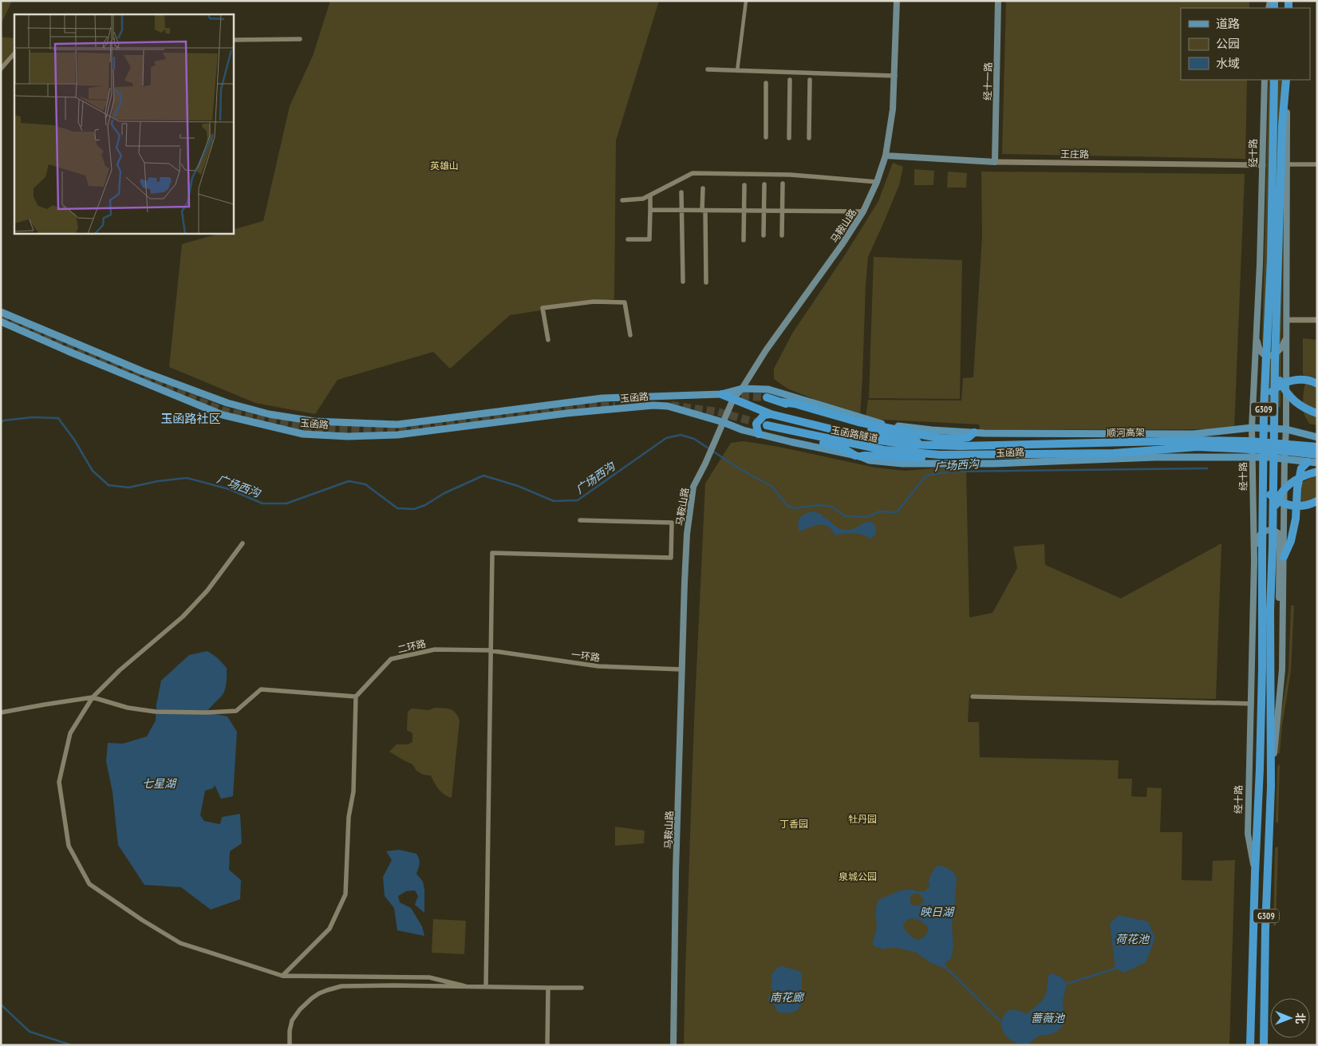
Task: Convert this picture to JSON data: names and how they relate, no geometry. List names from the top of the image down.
{
  "streets": {
    "highway": [
      "经十路",
      "G309",
      "顺河高架",
      "玉函路隧道"
    ],
    "main road": [
      "经十一路",
      "王庄路",
      "马鞍山路",
      "玉函路"
    ],
    "street": ["二环路", "一环路"]
  },
  "crossings": [
    ["经十一路", "王庄路"],
    ["经十路", "王庄路"],
    ["经十路", "玉函路"],
    ["王庄路", "马鞍山路"],
    ["马鞍山路", "玉函路"],
    ["马鞍山路", "一环路"],
    ["顺河高架", "玉函路隧道"],
    ["二环路", "一环路"]
  ],
  "districts": ["玉函路社区"],
  "water": [
    "广场西沟",
    "七星湖",
    "映日湖",
    "荷花池",
    "南花廊",
    "蔷薇池"
  ],
  "parks": [
    "英雄山",
    "牡丹园",
    "丁香园",
    "泉城公园"
  ],
  "legend": ["道路", "公园", "水域"],
  "north": "right"
}
